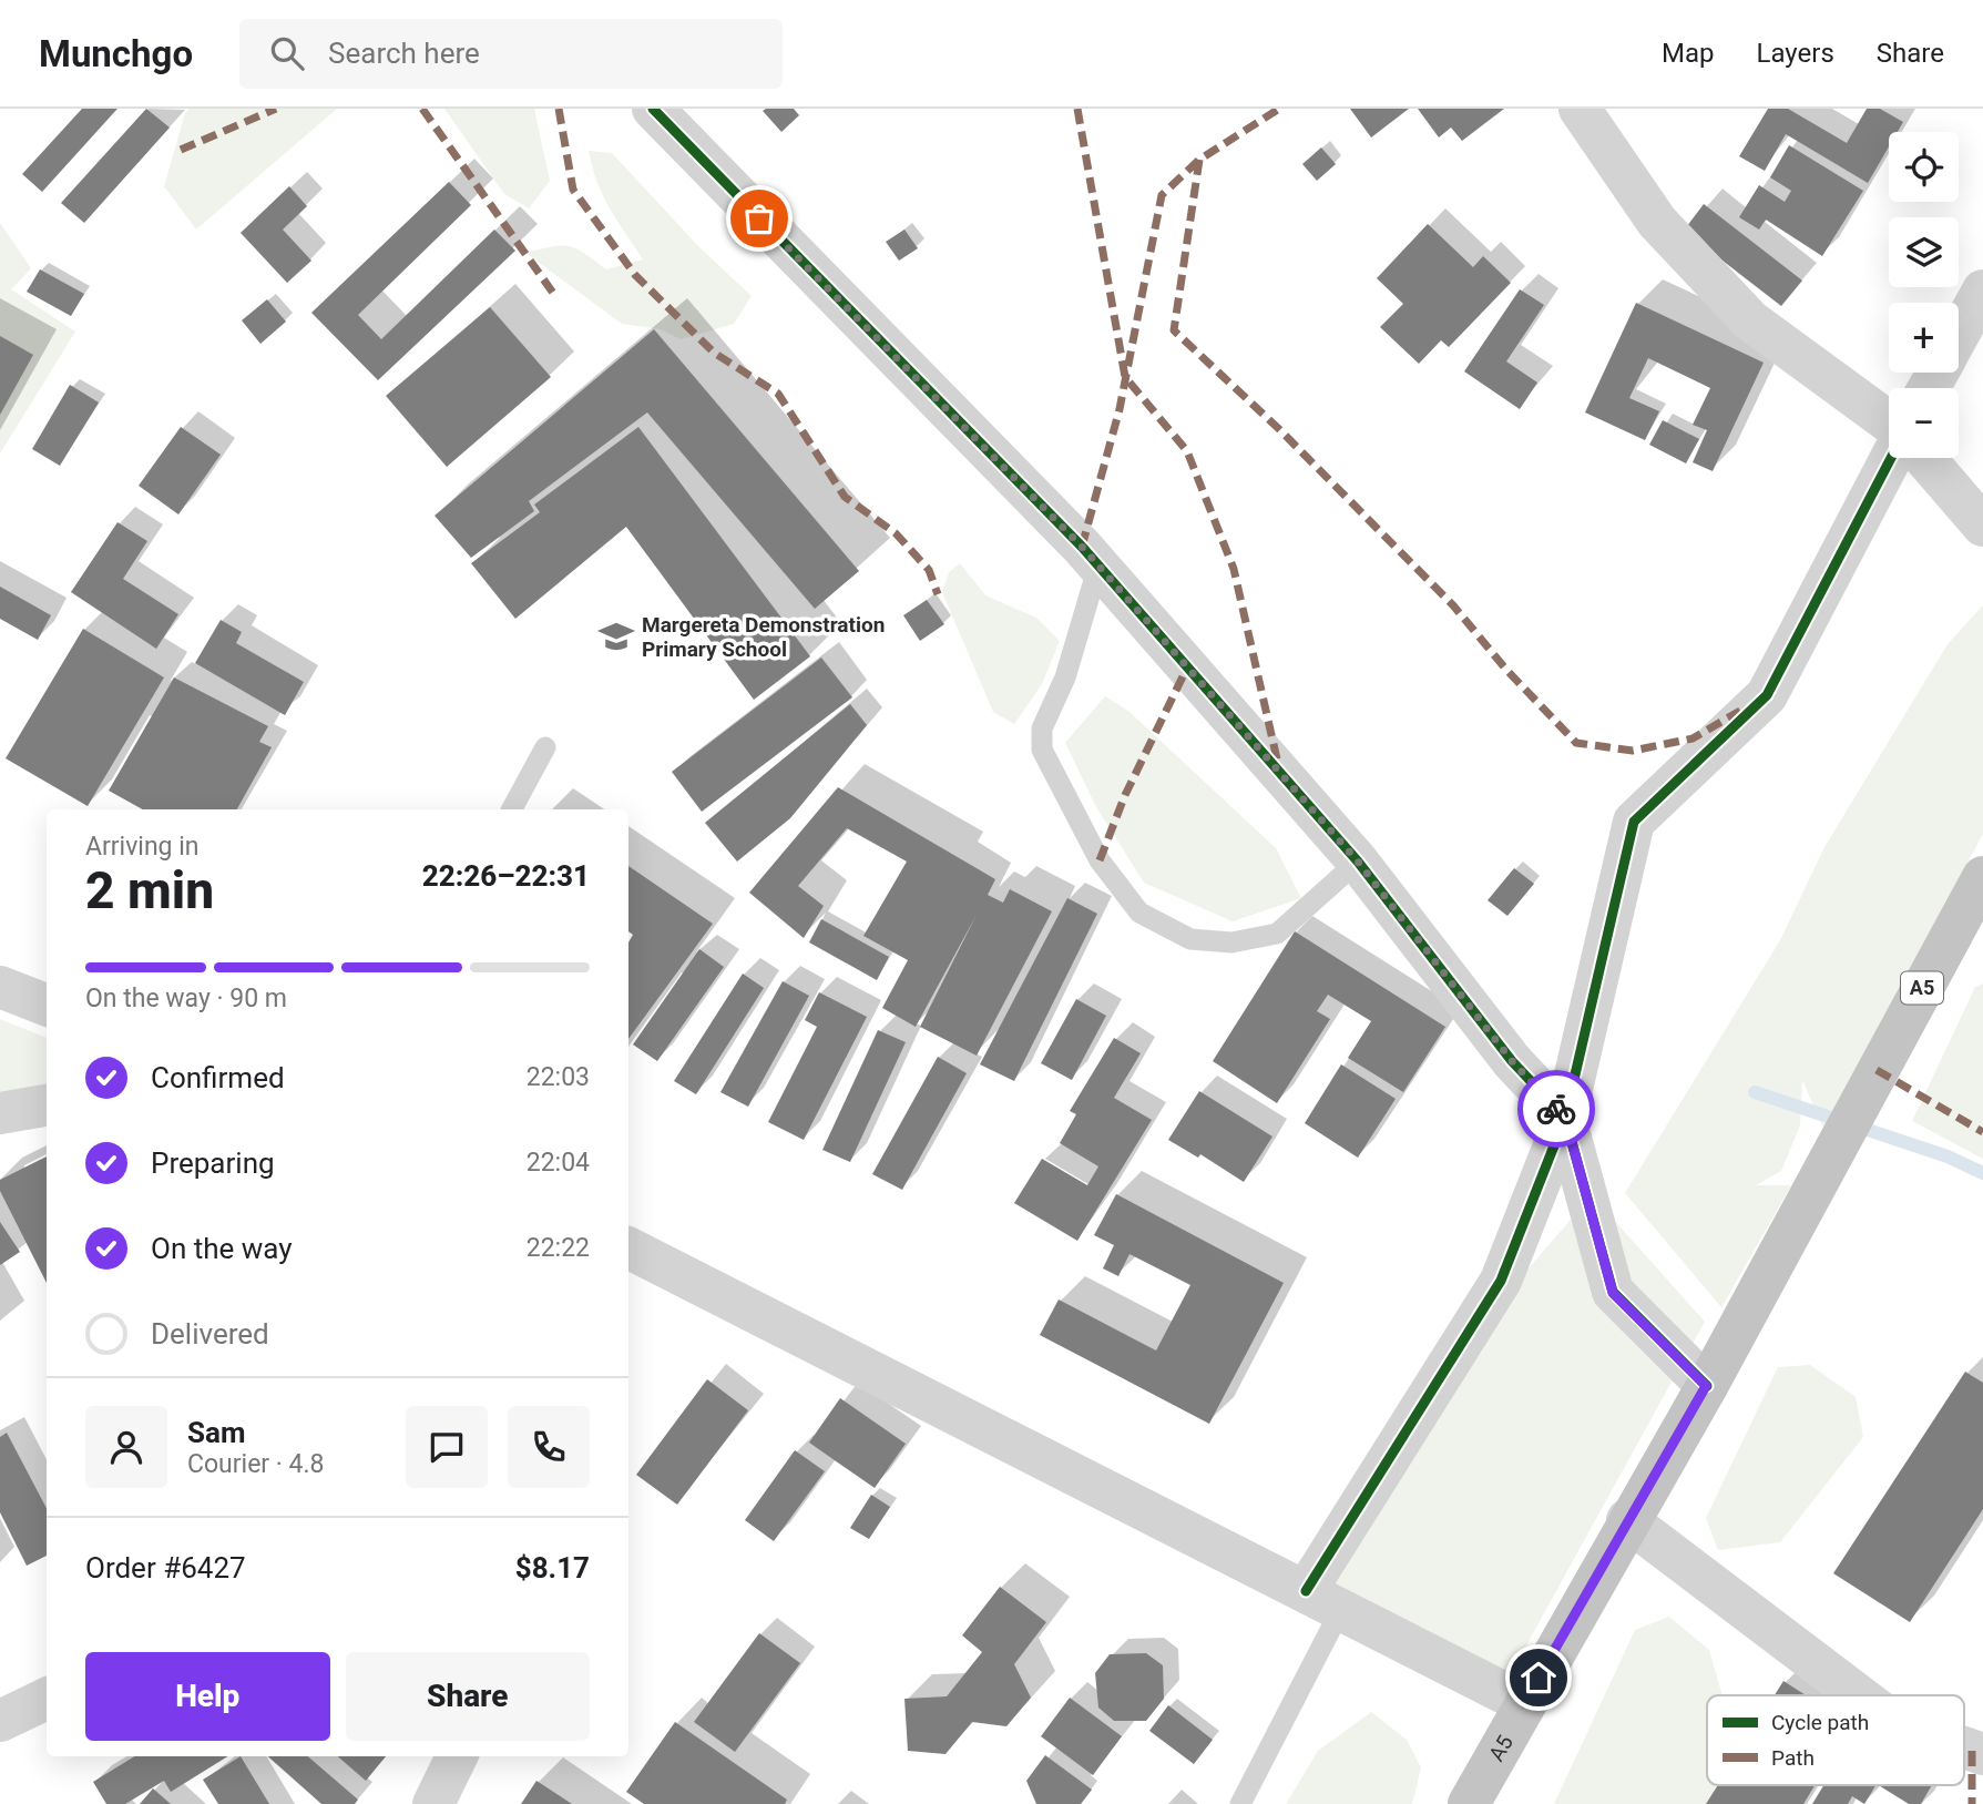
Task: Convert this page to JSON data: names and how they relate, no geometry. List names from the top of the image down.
{
  "streets": {
    "highway": ["A5"]
  },
  "places": {
    "school or university": ["Margereta Demonstration Primary School"]
  },
  "legend": ["Cycle path", "Path"],
  "page": {
    "header": "Munchgo",
    "search": "Search here",
    "nav": ["Map", "Layers", "Share"],
    "map_buttons": ["+", "−"],
    "heading": ["2 min", "Arriving in", "22:26–22:31"],
    "panel": [
      "Sam",
      "Courier · 4.8",
      "Order #6427",
      "$8.17"
    ],
    "bar": "On the way · 90 m",
    "list": [
      ["Confirmed", "22:03"],
      ["Preparing", "22:04"],
      ["On the way", "22:22"],
      "Delivered"
    ],
    "buttons": ["Help", "Share"]
  }
}
